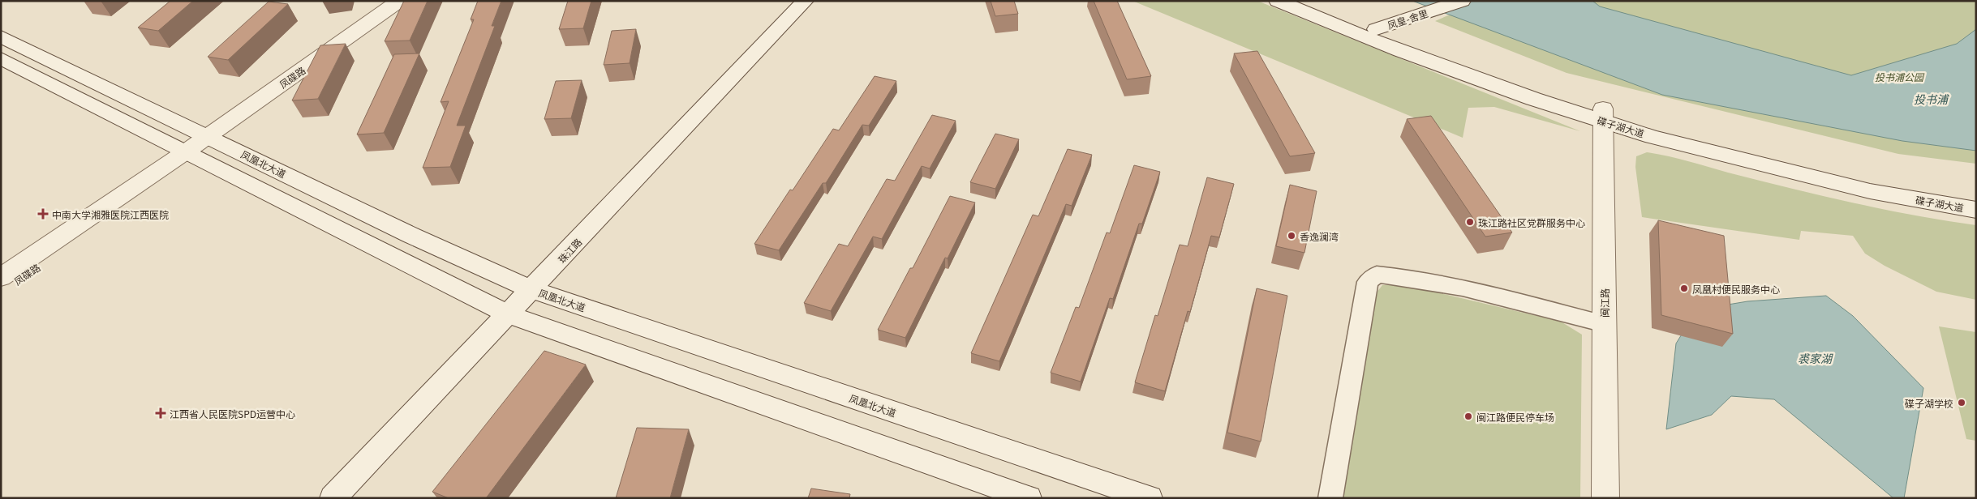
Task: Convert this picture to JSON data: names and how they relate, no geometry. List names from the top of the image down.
{
  "streets": {
    "main road": [
      "凤皇-舍里",
      "凤碟路",
      "碟子湖大道",
      "凤凰北大道",
      "珠江路",
      "闽江路"
    ]
  },
  "crossings": [
    ["凤皇-舍里", "碟子湖大道"],
    ["凤碟路", "凤凰北大道"],
    ["碟子湖大道", "闽江路"],
    ["凤凰北大道", "珠江路"]
  ],
  "water": ["投书浦", "裘家湖"],
  "parks": ["投书浦公园"],
  "places": {
    "health": ["中南大学湘雅医院江西医院", "江西省人民医院SPD运营中心"],
    "other": [
      "珠江路社区党群服务中心",
      "香逸澜湾",
      "凤凰村便民服务中心",
      "碟子湖学校",
      "闽江路便民停车场"
    ]
  }
}
